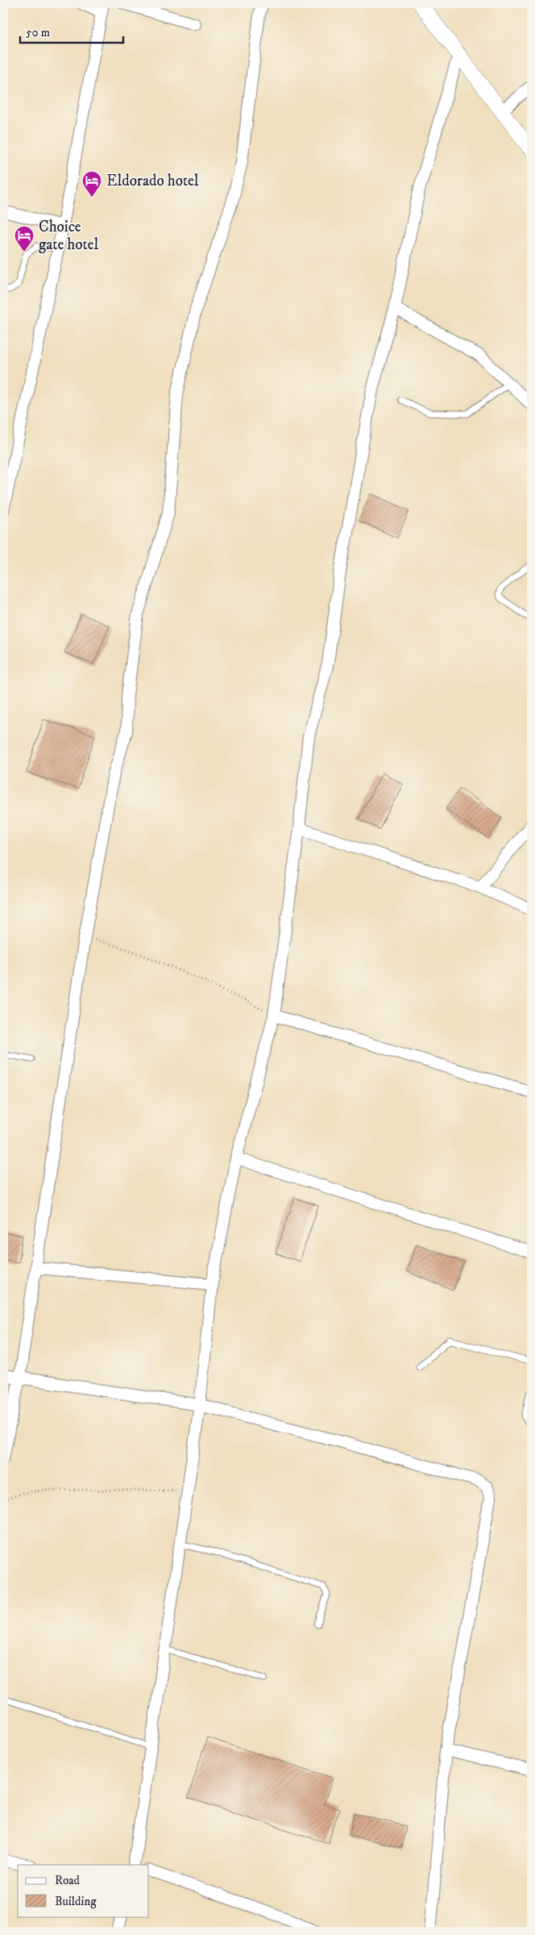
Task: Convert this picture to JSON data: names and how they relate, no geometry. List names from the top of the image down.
{
  "places": {
    "hotel": ["Eldorado hotel", "Choice gate hotel"]
  },
  "legend": ["Road", "Building"],
  "scale_bar": "50 m"
}
